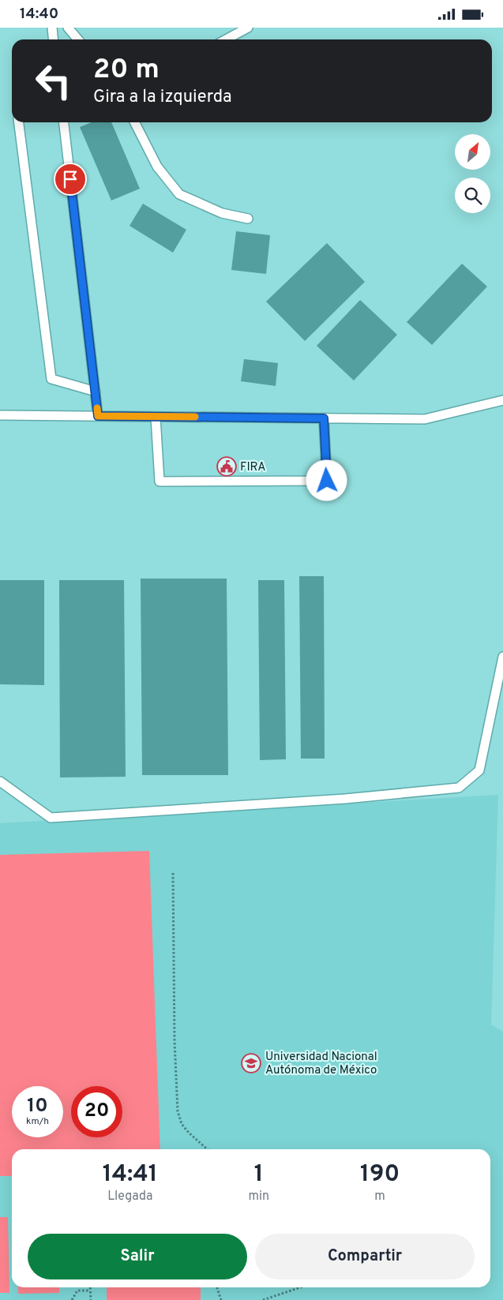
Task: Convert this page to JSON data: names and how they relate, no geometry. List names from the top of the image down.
{
  "places": {
    "public building": ["FIRA"],
    "school or university": ["Universidad Nacional Autónoma de México"]
  },
  "north": "top right",
  "page": {
    "status": "14:40",
    "turn": ["20 m", "Gira a la izquierda"],
    "speed": "10 km/h",
    "limit": "20",
    "eta": [
      "14:41",
      "Llegada",
      "1",
      "min",
      "190",
      "m"
    ],
    "buttons": ["Salir", "Compartir"]
  }
}
